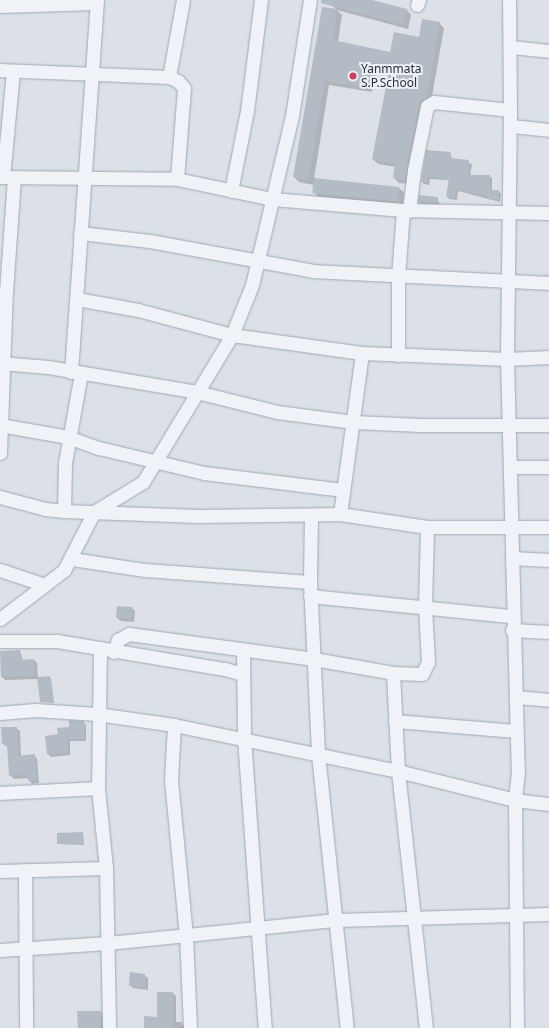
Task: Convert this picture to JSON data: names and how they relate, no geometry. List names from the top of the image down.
{
  "places": ["Yanmmata S.P.School"]
}
